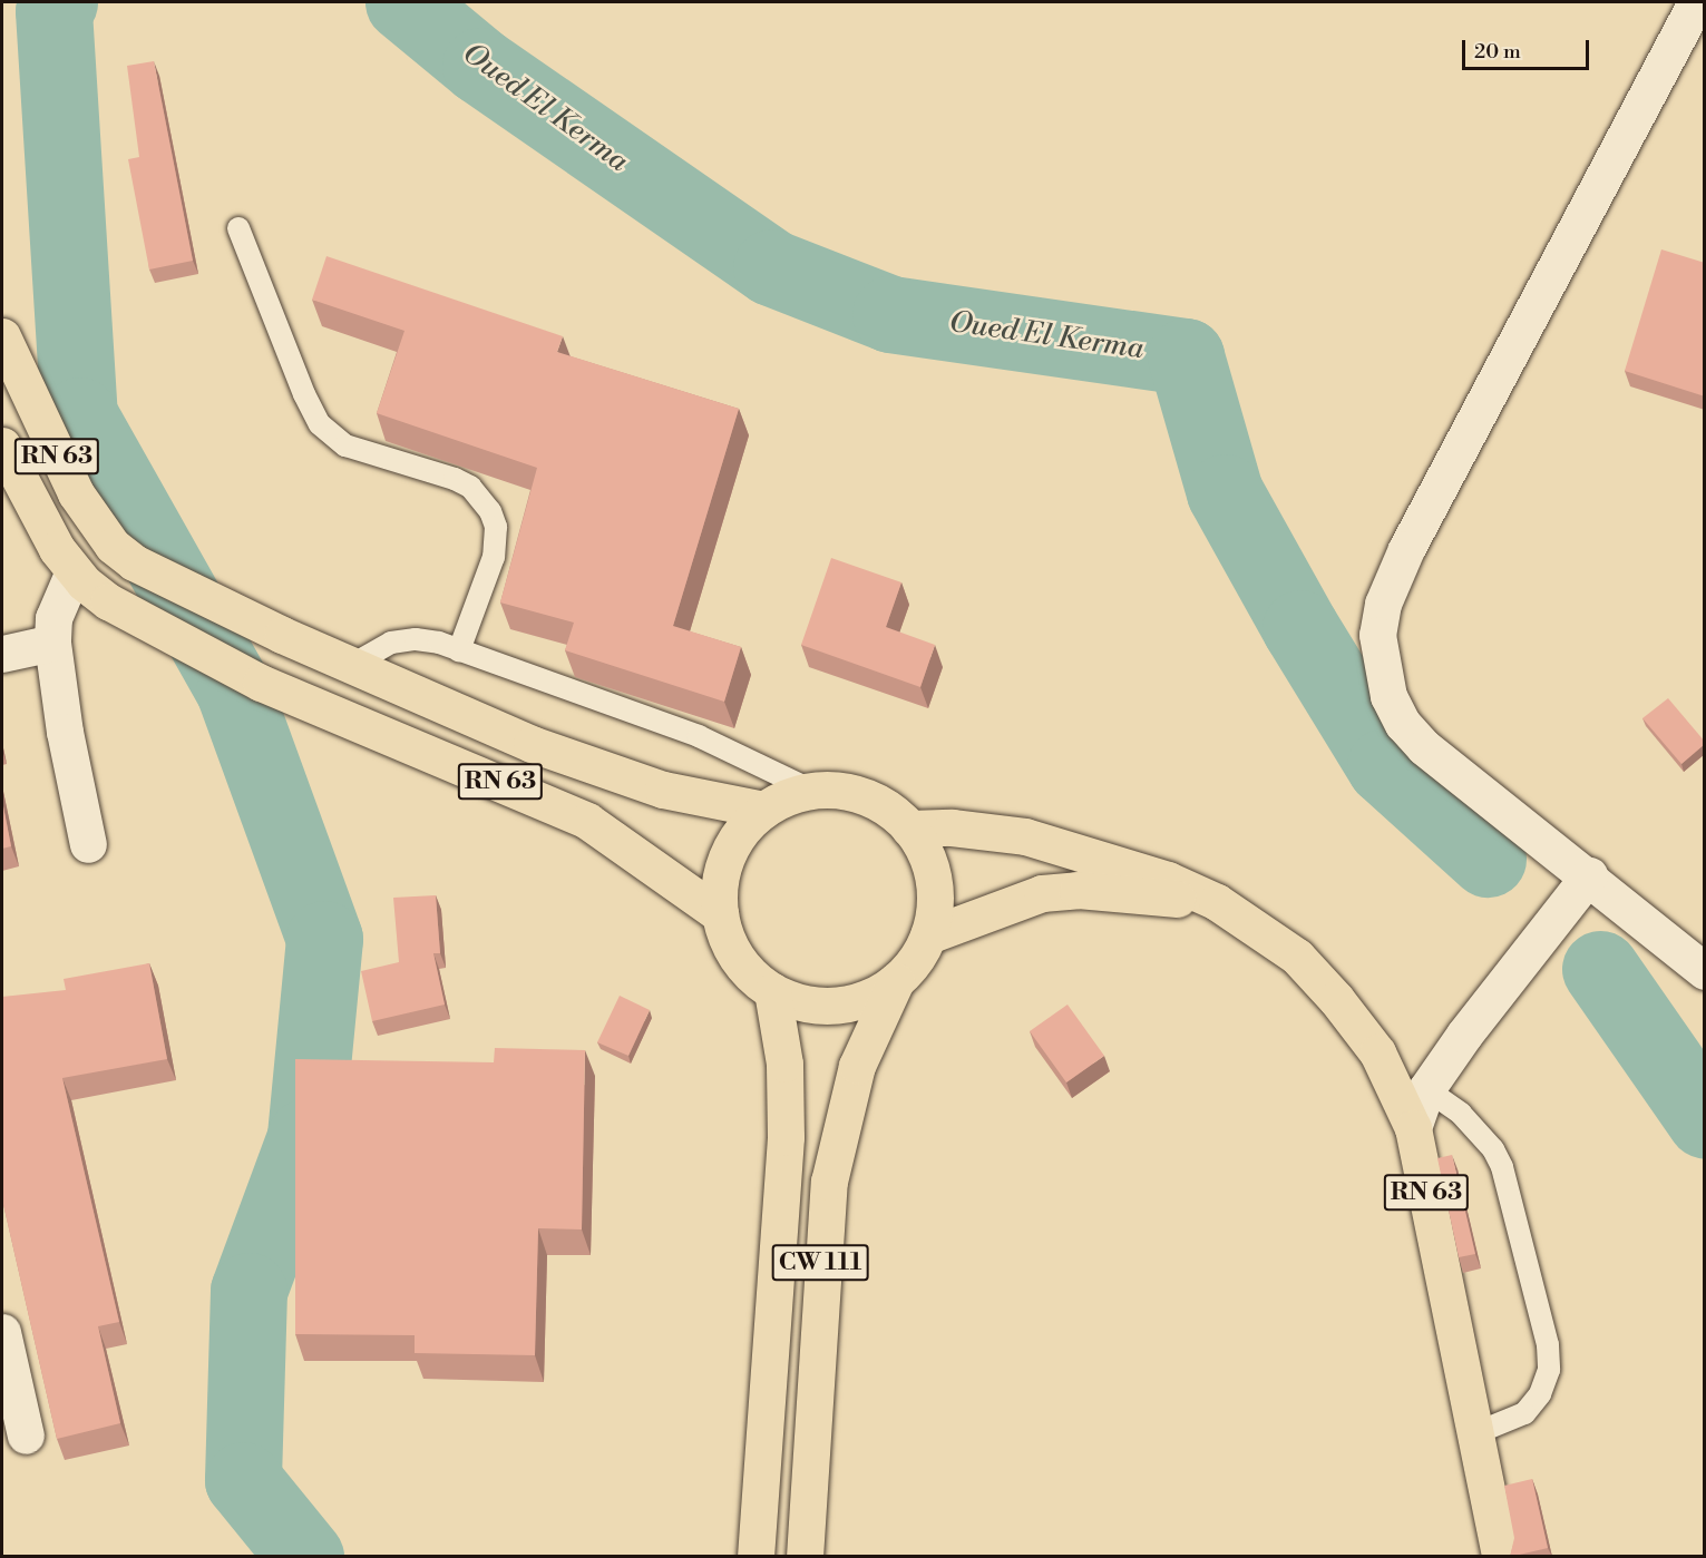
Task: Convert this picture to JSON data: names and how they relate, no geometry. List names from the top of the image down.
{
  "streets": {
    "main road": ["RN 63", "CW 111"]
  },
  "crossings": [
    ["RN 63", "CW 111"]
  ],
  "water": ["Oued El Kerma"],
  "scale_bar": "20 m"
}
